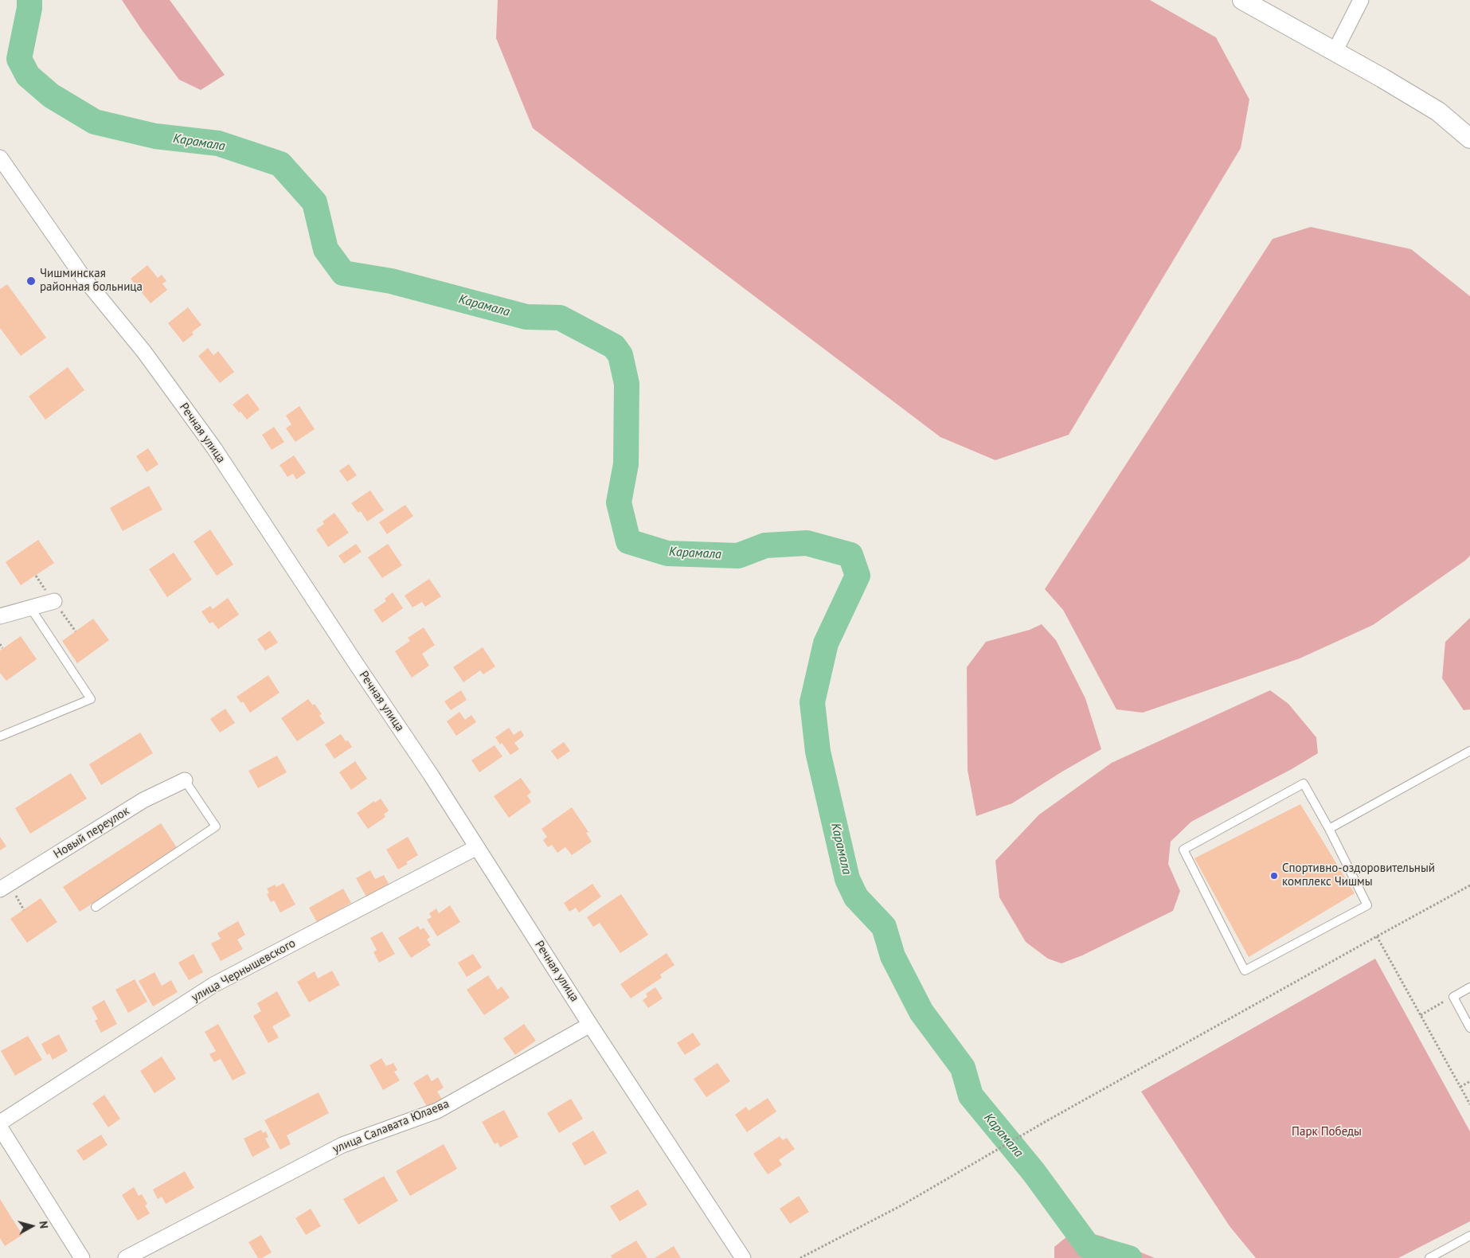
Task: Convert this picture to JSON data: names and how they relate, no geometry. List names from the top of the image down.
{
  "streets": {
    "street": [
      "Речная улица",
      "Новый переулок",
      "улица Чернышевского",
      "улица Салавата Юлаева"
    ]
  },
  "crossings": [
    ["Речная улица", "улица Чернышевского"],
    ["Речная улица", "улица Салавата Юлаева"]
  ],
  "water": ["Карамала"],
  "parks": ["Парк Победы"],
  "places": ["Чишминская районная больница", "Спортивно-оздоровительный комплекс Чишмы"],
  "north": "right"
}
